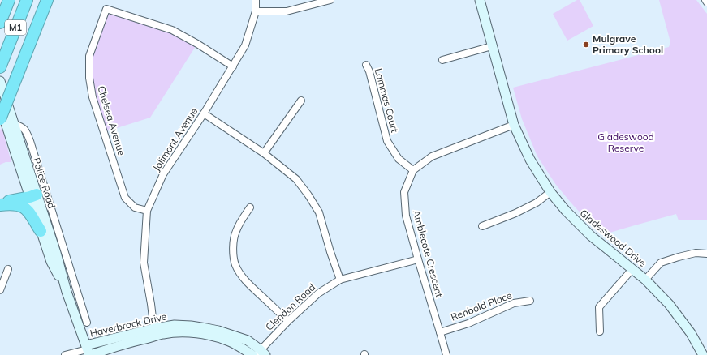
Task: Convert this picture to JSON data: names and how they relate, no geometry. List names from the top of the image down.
{
  "streets": {
    "highway": ["M1"],
    "street": [
      "Lammas Court",
      "Chelsea Avenue",
      "Jolimont Avenue",
      "Police Road",
      "Gladeswood Drive",
      "Amblecote Crescent",
      "Renbold Place",
      "Clendon Road",
      "Haverbrack Drive"
    ]
  },
  "crossings": [
    ["Lammas Court", "Amblecote Crescent"],
    ["Chelsea Avenue", "Jolimont Avenue"],
    ["Jolimont Avenue", "Haverbrack Drive"],
    ["Police Road", "Haverbrack Drive"],
    ["Amblecote Crescent", "Renbold Place"],
    ["Amblecote Crescent", "Clendon Road"],
    ["Clendon Road", "Haverbrack Drive"]
  ],
  "parks": ["Gladeswood Reserve"],
  "places": ["Mulgrave Primary School"]
}
